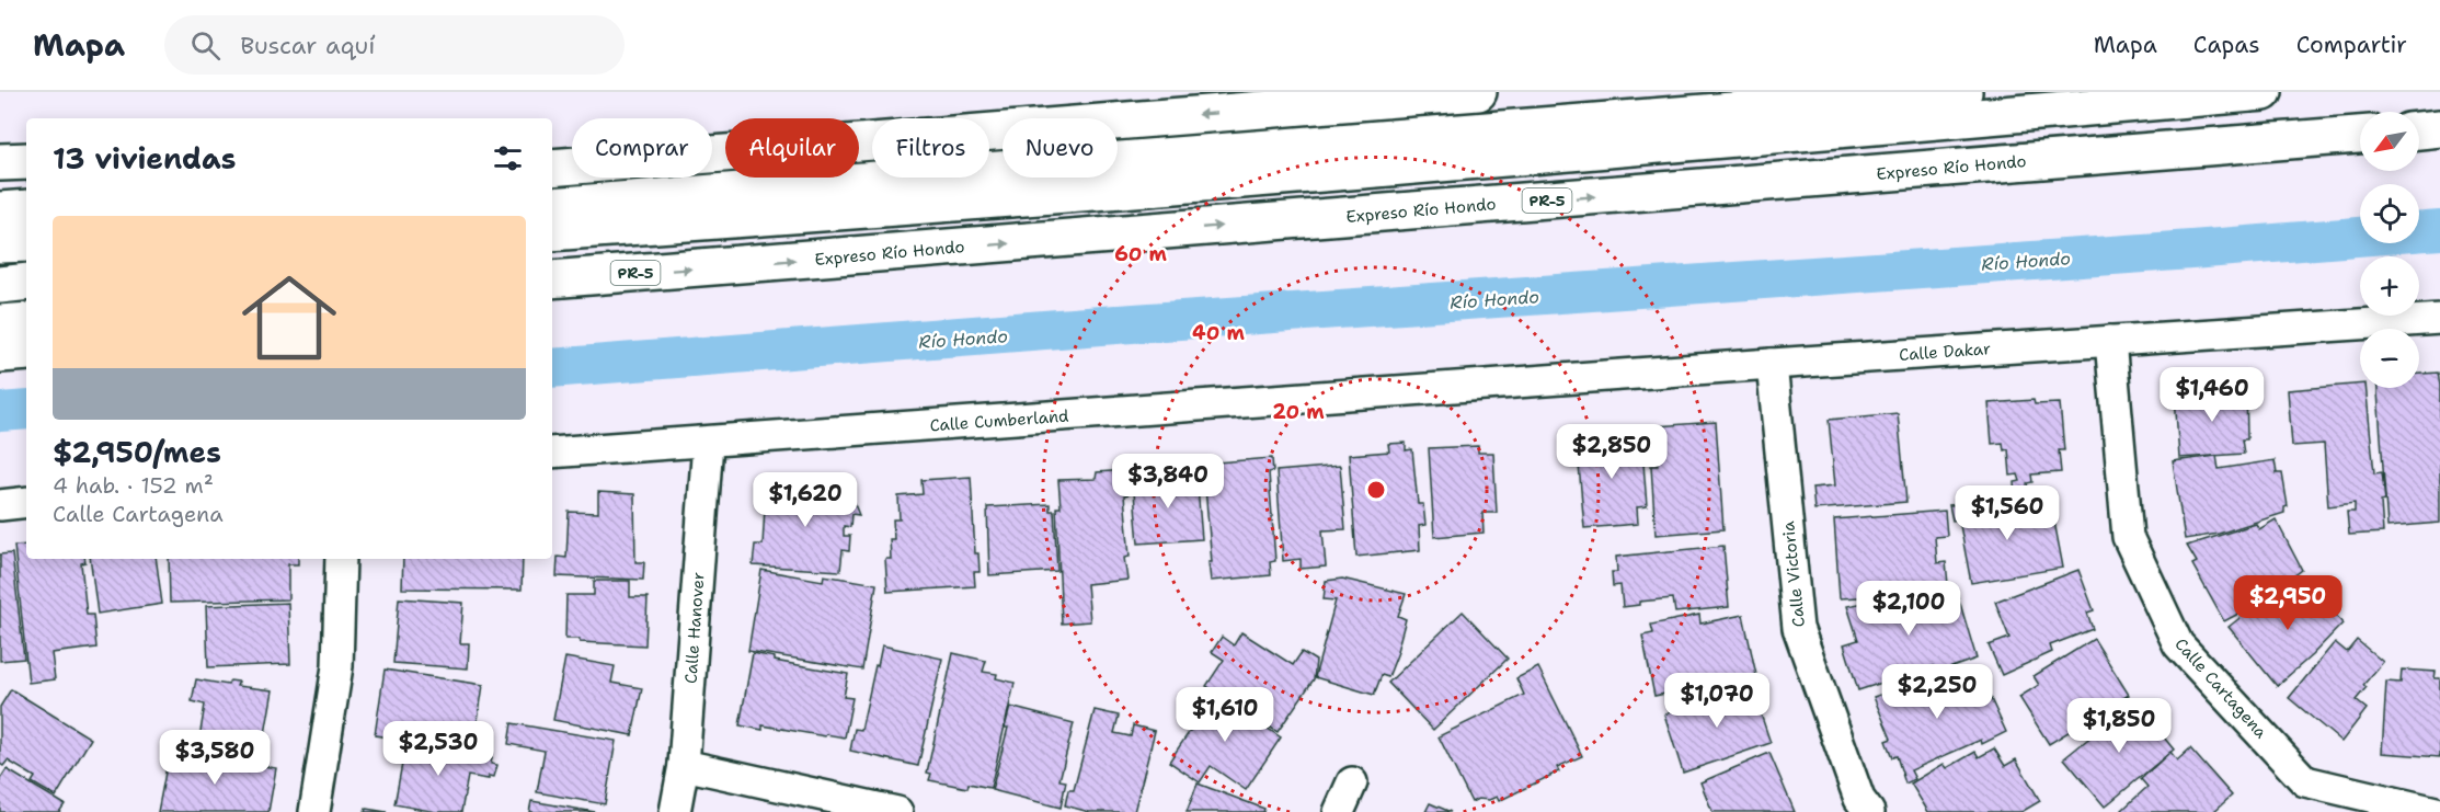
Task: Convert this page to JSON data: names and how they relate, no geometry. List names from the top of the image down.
{
  "streets": {
    "highway": ["Expreso Río Hondo", "PR-5"],
    "street": [
      "Calle Dakar",
      "Calle Cumberland",
      "Calle Victoria",
      "Calle Hanover",
      "Calle Cartagena"
    ]
  },
  "crossings": [
    ["Calle Dakar", "Calle Cumberland"],
    ["Calle Dakar", "Calle Victoria"],
    ["Calle Dakar", "Calle Cartagena"],
    ["Calle Cumberland", "Calle Hanover"]
  ],
  "water": ["Río Hondo"],
  "north": "bottom left",
  "page": {
    "header": "Mapa",
    "search": "Buscar aquí",
    "nav": ["Mapa", "Capas", "Compartir"],
    "map_buttons": ["+", "−"],
    "chip": [
      "Comprar",
      "Alquilar",
      "Filtros",
      "Nuevo"
    ],
    "heading": "13 viviendas",
    "list": [
      {
        "name": "$2,950/mes",
        "note": "4 hab. · 152 m² · Calle Cartagena"
      }
    ],
    "price": [
      "$1,460",
      "$2,850",
      "$3,840",
      "$1,620",
      "$1,560",
      "$2,950",
      "$2,100",
      "$2,250",
      "$1,070",
      "$1,610",
      "$1,850",
      "$2,530",
      "$3,580"
    ]
  },
  "rings": ["60 m", "40 m", "20 m"]
}
